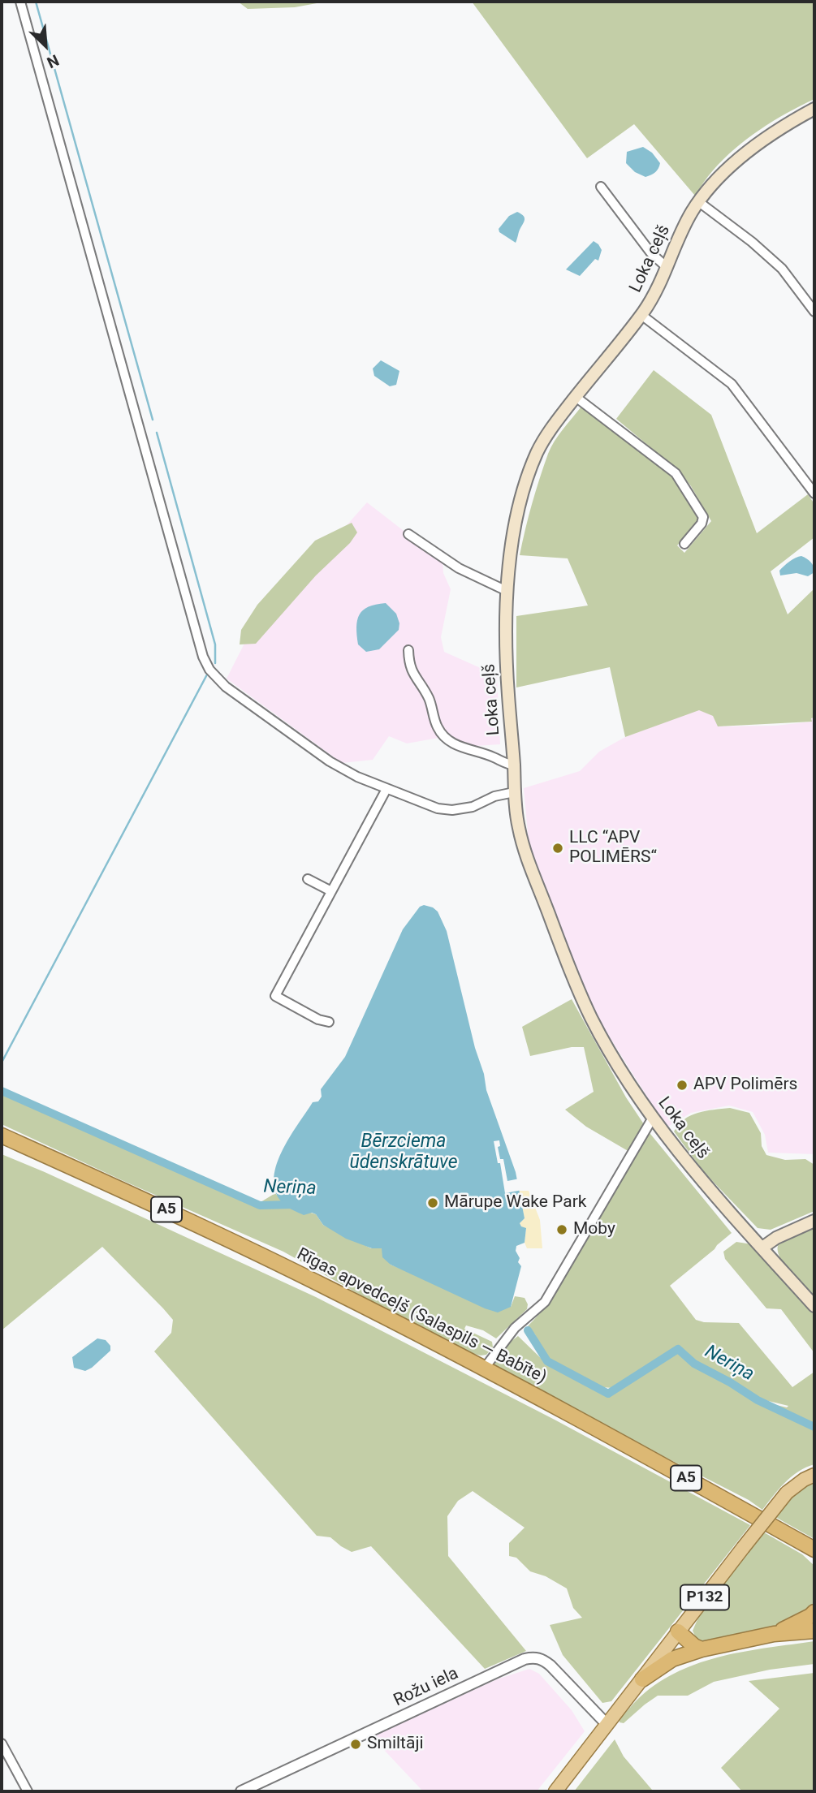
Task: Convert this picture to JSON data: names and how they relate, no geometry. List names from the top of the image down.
{
  "streets": {
    "highway": ["A5", "Rīgas apvedceļš (Salaspils — Babīte)"],
    "main road": ["Loka ceļš", "P132"],
    "street": ["Rožu iela"]
  },
  "crossings": [
    ["P132", "Rožu iela"]
  ],
  "water": ["Bērzciema ūdenskrātuve", "Neriņa"],
  "places": [
    "LLC “APV POLIMĒRS“",
    "APV Polimērs",
    "Mārupe Wake Park",
    "Moby",
    "Smiltāji"
  ],
  "north": "bottom right"
}
